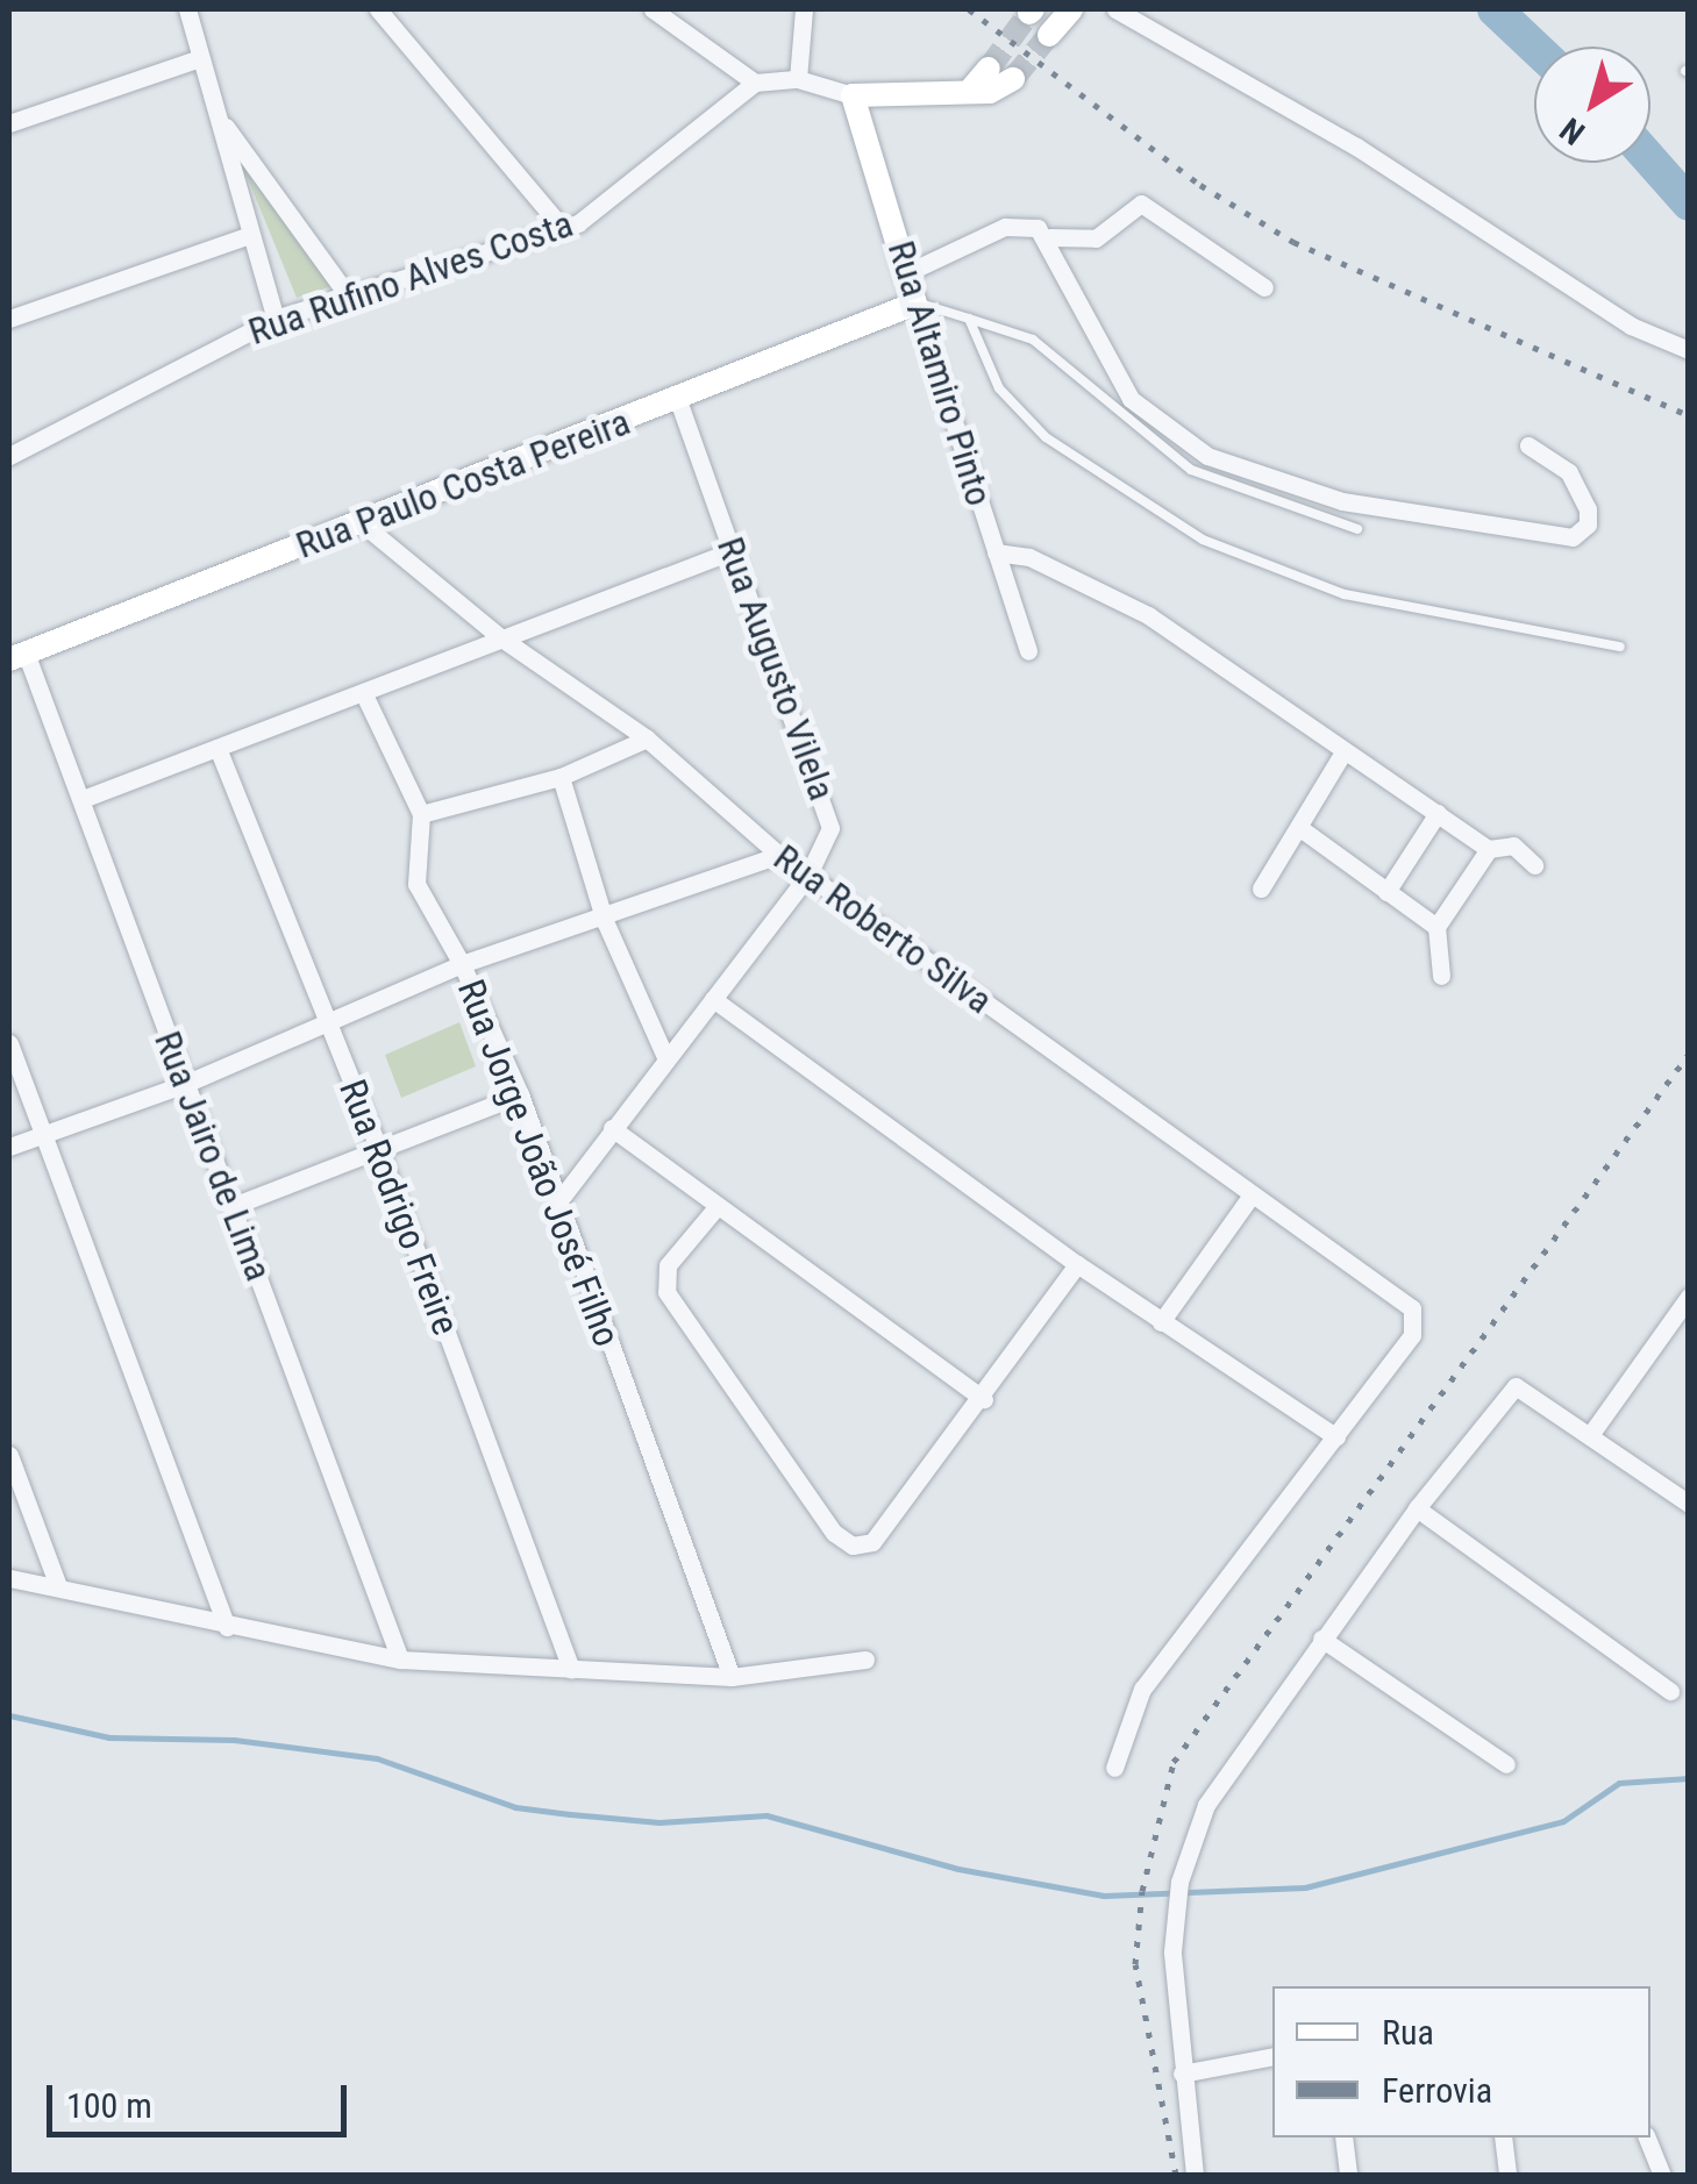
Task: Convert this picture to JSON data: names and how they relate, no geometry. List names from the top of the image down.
{
  "streets": {
    "street": [
      "Rua Rufino Alves Costa",
      "Rua Altamiro Pinto",
      "Rua Paulo Costa Pereira",
      "Rua Augusto Vilela",
      "Rua Roberto Silva",
      "Rua Jairo de Lima",
      "Rua Jorge João José Filho",
      "Rua Rodrigo Freire"
    ]
  },
  "crossings": [
    ["Rua Altamiro Pinto", "Rua Paulo Costa Pereira"],
    ["Rua Paulo Costa Pereira", "Rua Augusto Vilela"],
    ["Rua Paulo Costa Pereira", "Rua Roberto Silva"],
    ["Rua Paulo Costa Pereira", "Rua Jairo de Lima"],
    ["Rua Augusto Vilela", "Rua Roberto Silva"],
    ["Rua Augusto Vilela", "Rua Jorge João José Filho"],
    ["Rua Roberto Silva", "Rua Jorge João José Filho"]
  ],
  "legend": ["Rua", "Ferrovia"],
  "scale_bar": "100 m",
  "north": "bottom left"
}
